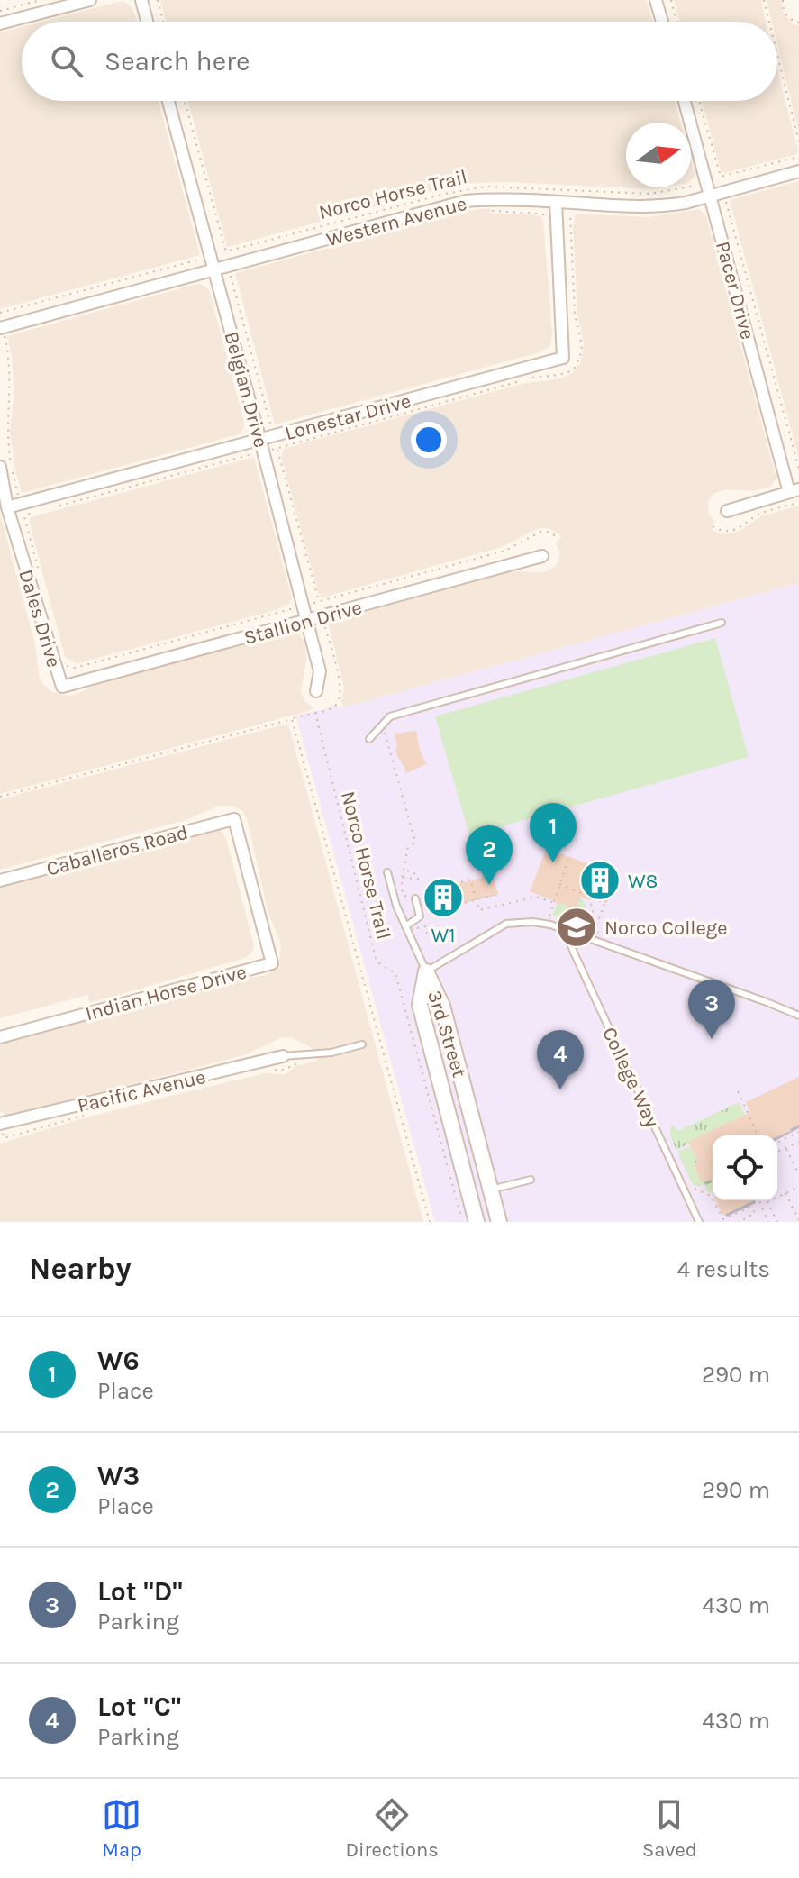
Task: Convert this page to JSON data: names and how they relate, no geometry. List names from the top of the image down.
{
  "streets": {
    "street": [
      "Western Avenue",
      "Pacer Drive",
      "Belgian Drive",
      "Lonestar Drive",
      "Dales Drive",
      "Stallion Drive",
      "Caballeros Road",
      "Indian Horse Drive",
      "3rd Street",
      "Pacific Avenue"
    ],
    "lane": ["College Way"],
    "path": ["Norco Horse Trail"]
  },
  "crossings": [
    ["Norco Horse Trail", "Pacer Drive"],
    ["Norco Horse Trail", "Belgian Drive"],
    ["Western Avenue", "Pacer Drive"],
    ["Western Avenue", "Belgian Drive"],
    ["Belgian Drive", "Lonestar Drive"],
    ["Belgian Drive", "Stallion Drive"],
    ["Lonestar Drive", "Dales Drive"],
    ["Dales Drive", "Stallion Drive"],
    ["Caballeros Road", "Indian Horse Drive"]
  ],
  "places": {
    "building": ["W8", "W1"],
    "school or university": ["Norco College"]
  },
  "north": "right",
  "page": {
    "search": "Search here",
    "pins": [
      "1",
      "2",
      "3",
      "4"
    ],
    "heading": ["Nearby", "4 results"],
    "list": [
      {
        "mark": "1",
        "name": "W6",
        "note": "Place",
        "value": "290 m"
      },
      {
        "mark": "2",
        "name": "W3",
        "note": "Place",
        "value": "290 m"
      },
      {
        "mark": "3",
        "name": "Lot \"D\"",
        "note": "Parking",
        "value": "430 m"
      },
      {
        "mark": "4",
        "name": "Lot \"C\"",
        "note": "Parking",
        "value": "430 m"
      }
    ],
    "nav": ["Map", "Directions", "Saved"]
  }
}
